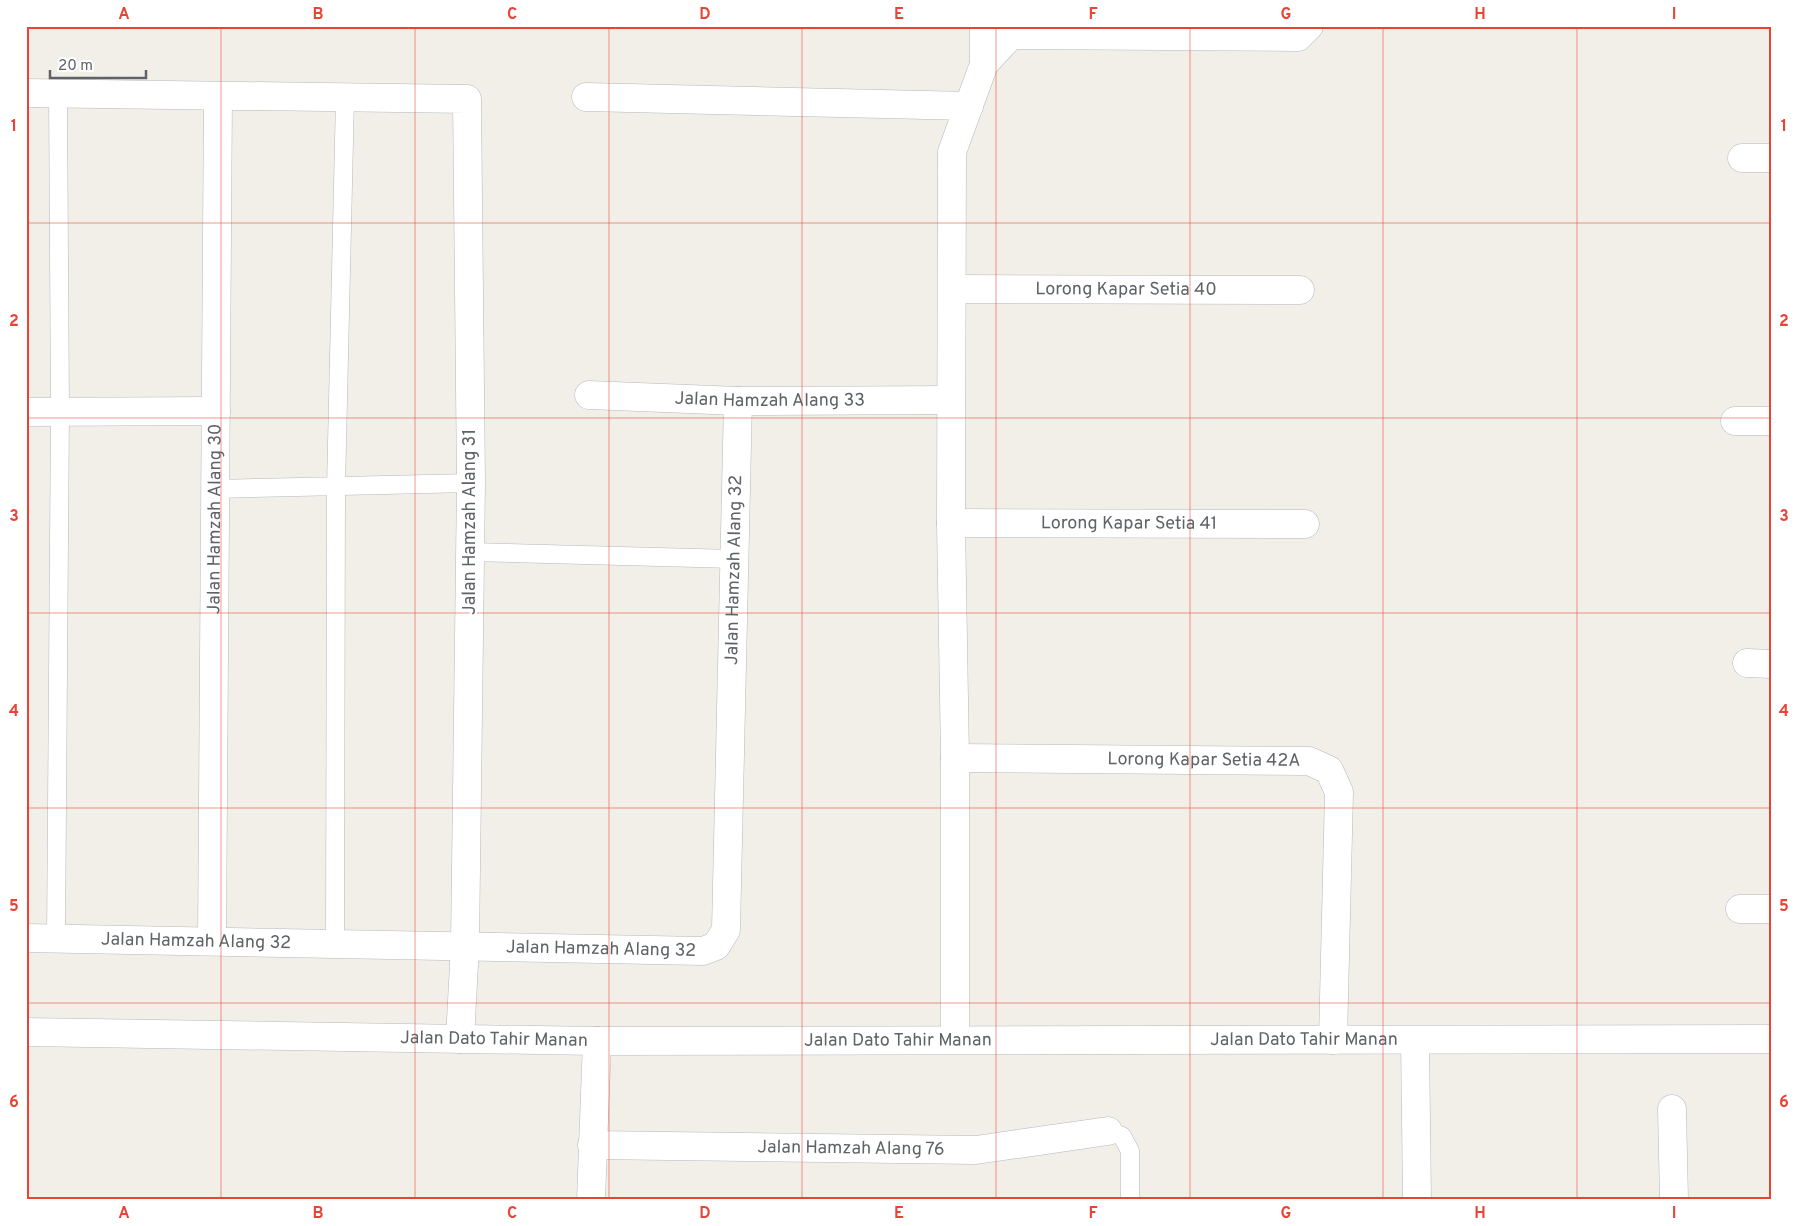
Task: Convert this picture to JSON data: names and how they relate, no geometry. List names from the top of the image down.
{
  "streets": {
    "street": [
      "Lorong Kapar Setia 40",
      "Jalan Hamzah Alang 33",
      "Jalan Hamzah Alang 30",
      "Jalan Hamzah Alang 31",
      "Lorong Kapar Setia 41",
      "Jalan Hamzah Alang 32",
      "Lorong Kapar Setia 42A",
      "Jalan Dato Tahir Manan",
      "Jalan Hamzah Alang 76"
    ]
  },
  "crossings": [
    ["Jalan Hamzah Alang 33", "Jalan Hamzah Alang 32"],
    ["Jalan Hamzah Alang 30", "Jalan Hamzah Alang 32"],
    ["Jalan Hamzah Alang 31", "Jalan Hamzah Alang 32"],
    ["Jalan Hamzah Alang 31", "Jalan Dato Tahir Manan"],
    ["Lorong Kapar Setia 42A", "Jalan Dato Tahir Manan"]
  ],
  "scale_bar": "20 m",
  "grid": {
    "columns": [
      "A",
      "B",
      "C",
      "D",
      "E",
      "F",
      "G",
      "H",
      "I"
    ],
    "rows": [
      "1",
      "2",
      "3",
      "4",
      "5",
      "6"
    ]
  }
}
